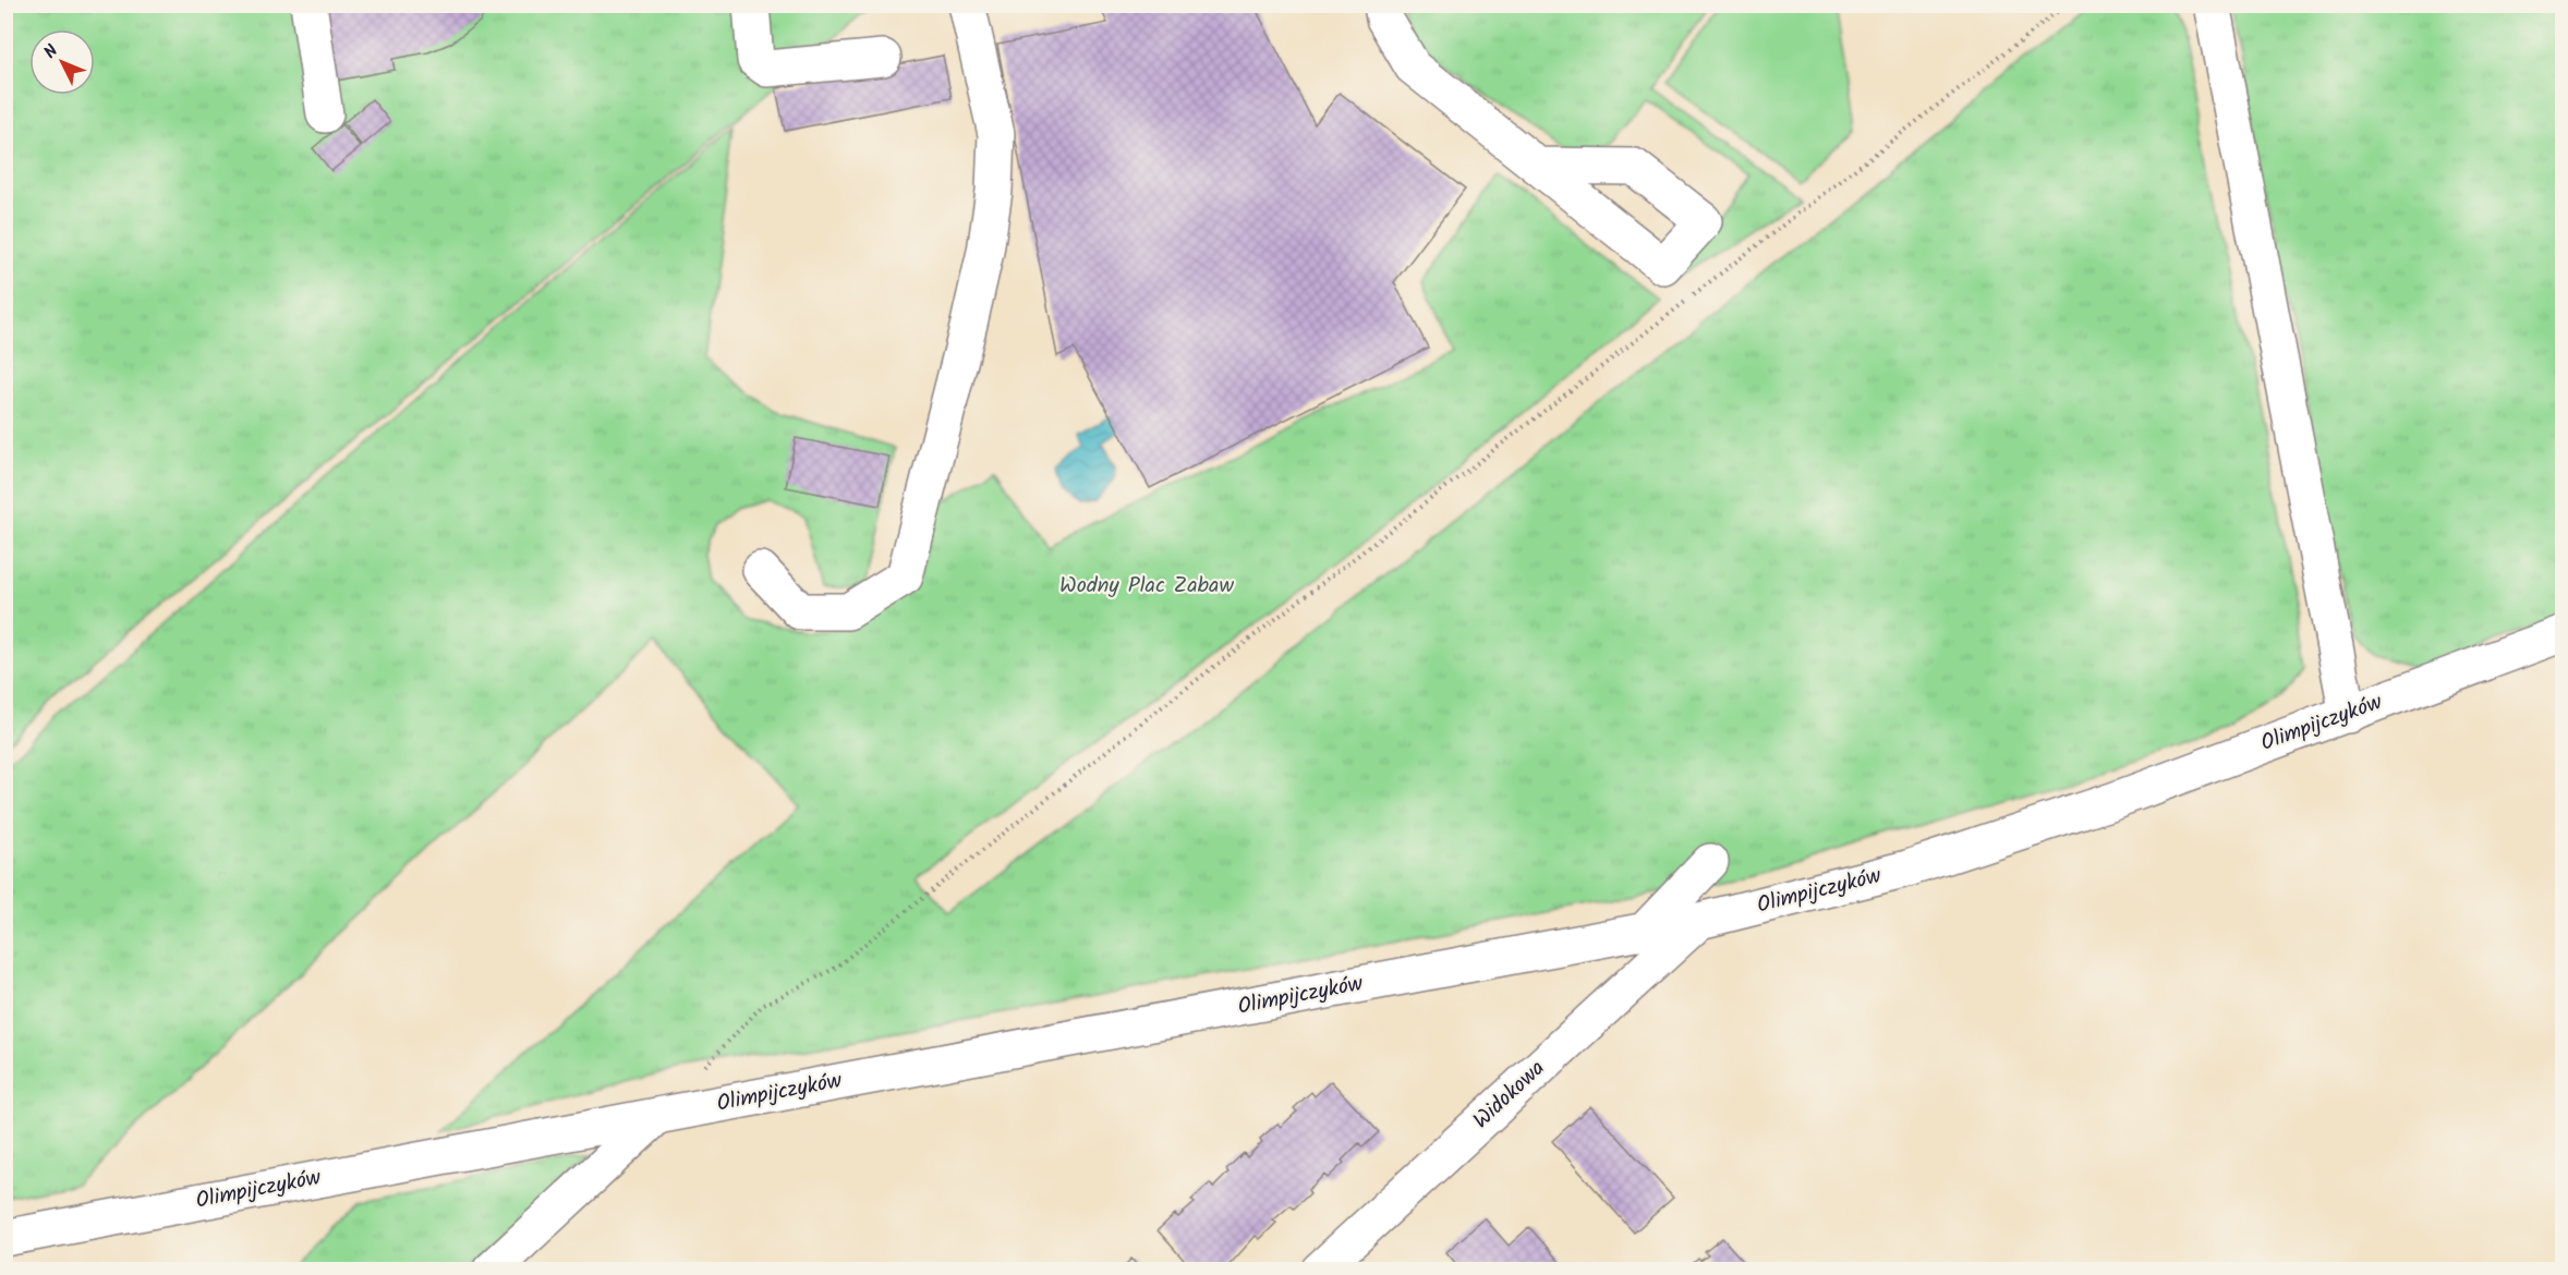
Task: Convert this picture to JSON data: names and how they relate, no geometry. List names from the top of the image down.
{
  "streets": {
    "street": ["Olimpijczyków", "Widokowa"]
  },
  "crossings": [
    ["Olimpijczyków", "Widokowa"]
  ],
  "parks": ["Wodny Plac Zabaw"],
  "north": "top left"
}
